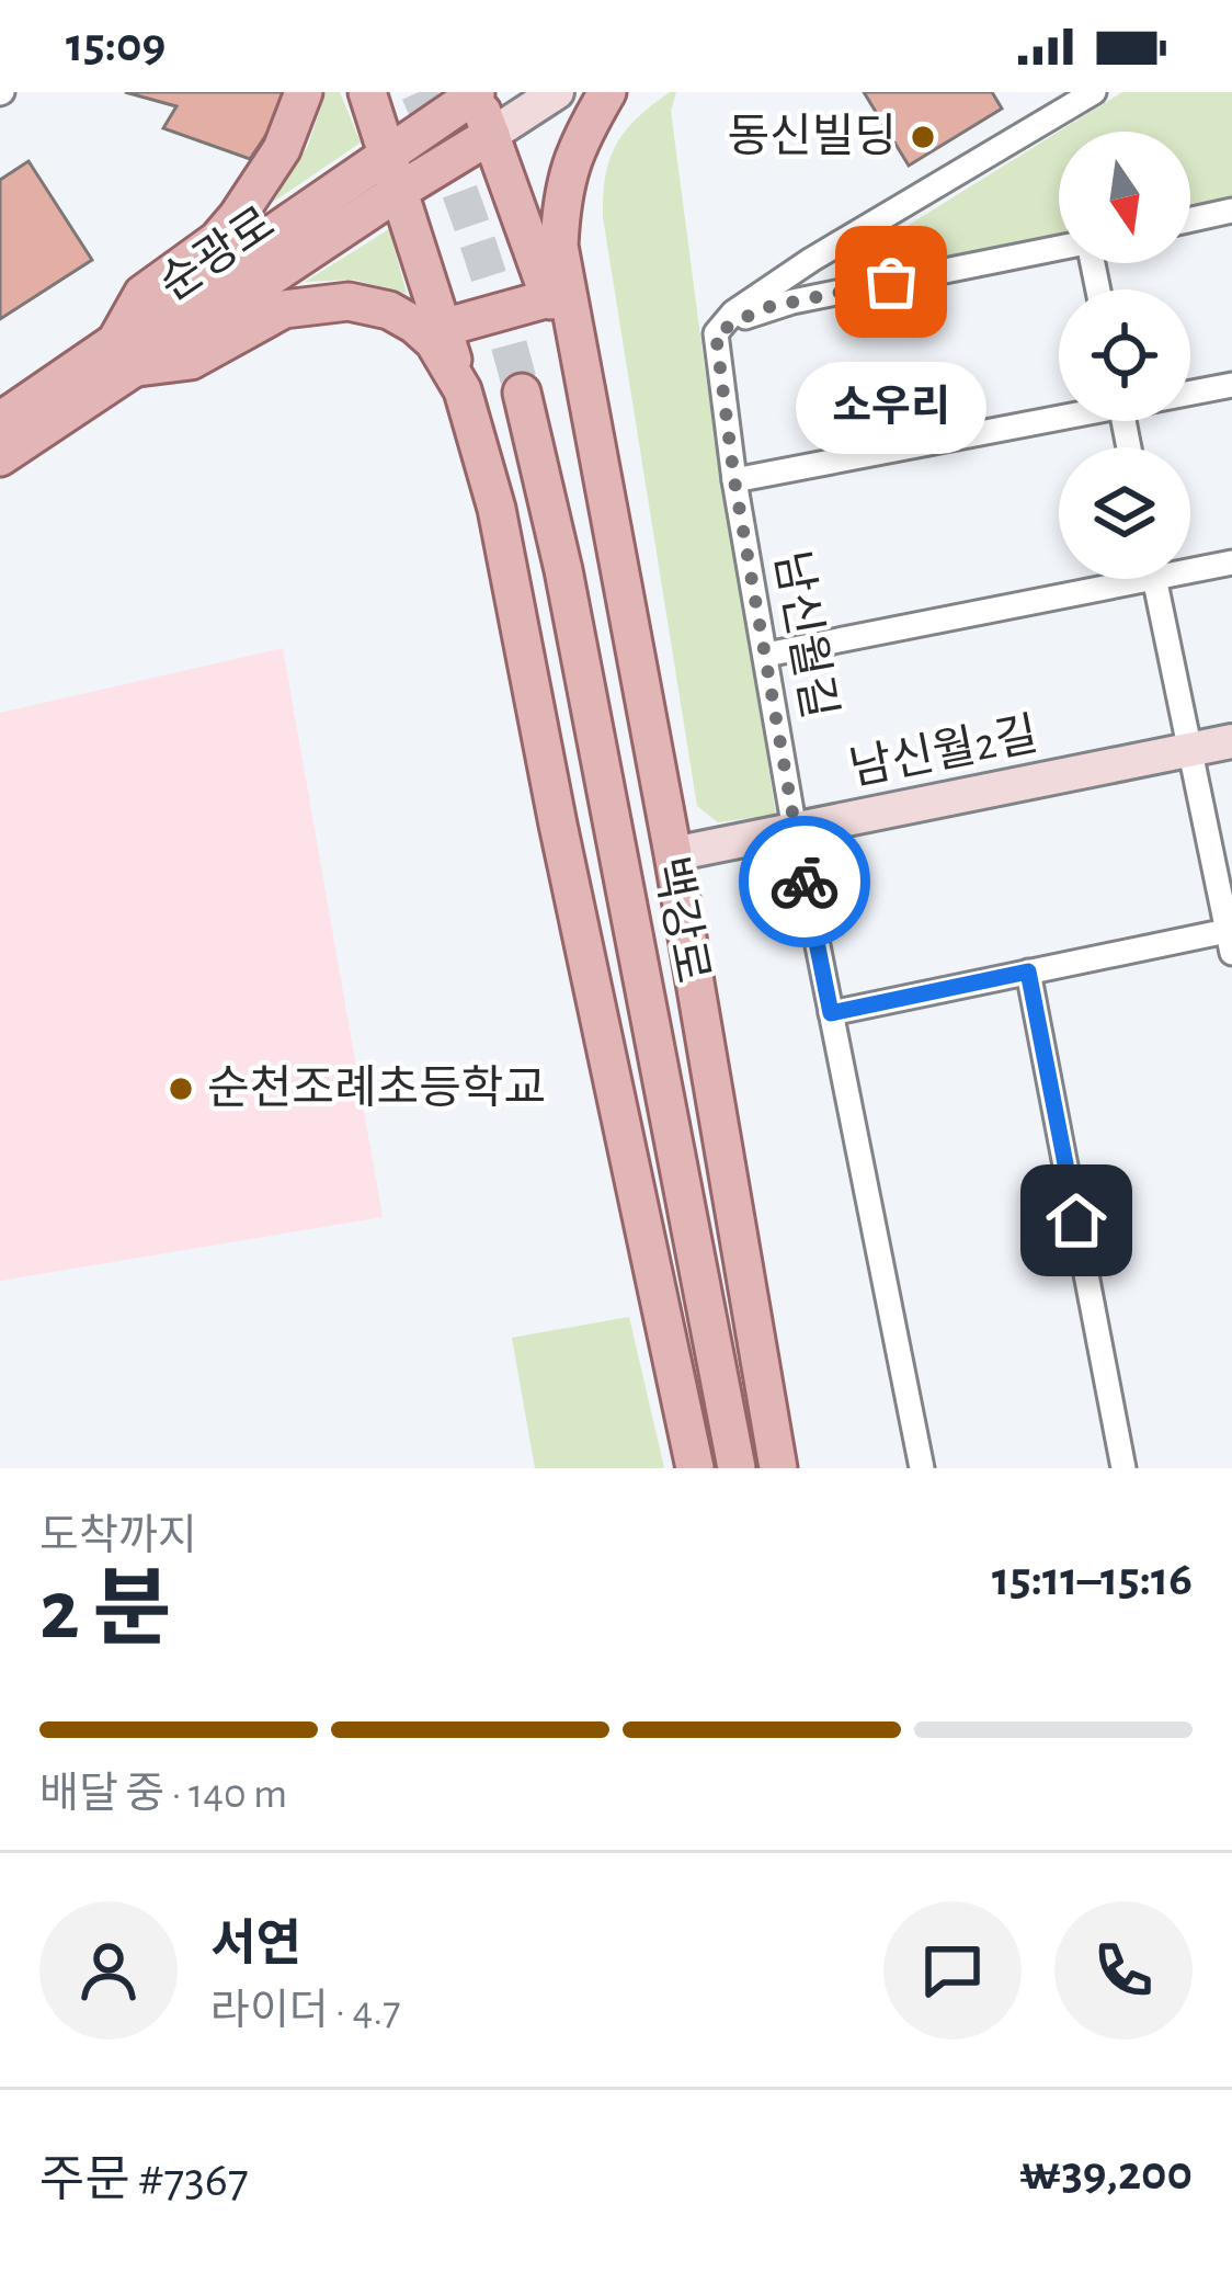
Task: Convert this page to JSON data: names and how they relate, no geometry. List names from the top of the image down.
{
  "streets": {
    "main road": ["순광로", "백강로"],
    "street": ["남신월길", "남신월2길"]
  },
  "crossings": [
    ["남신월길", "남신월2길"]
  ],
  "places": ["동신빌딩", "소우리", "순천조례초등학교"],
  "north": "bottom",
  "page": {
    "status": "15:09",
    "bubble": "소우리",
    "heading": ["2 분", "도착까지", "15:11–15:16"],
    "panel": [
      "서연",
      "라이더 · 4.7",
      "주문 #7367",
      "₩39,200"
    ],
    "bar": "배달 중 · 140 m"
  }
}
